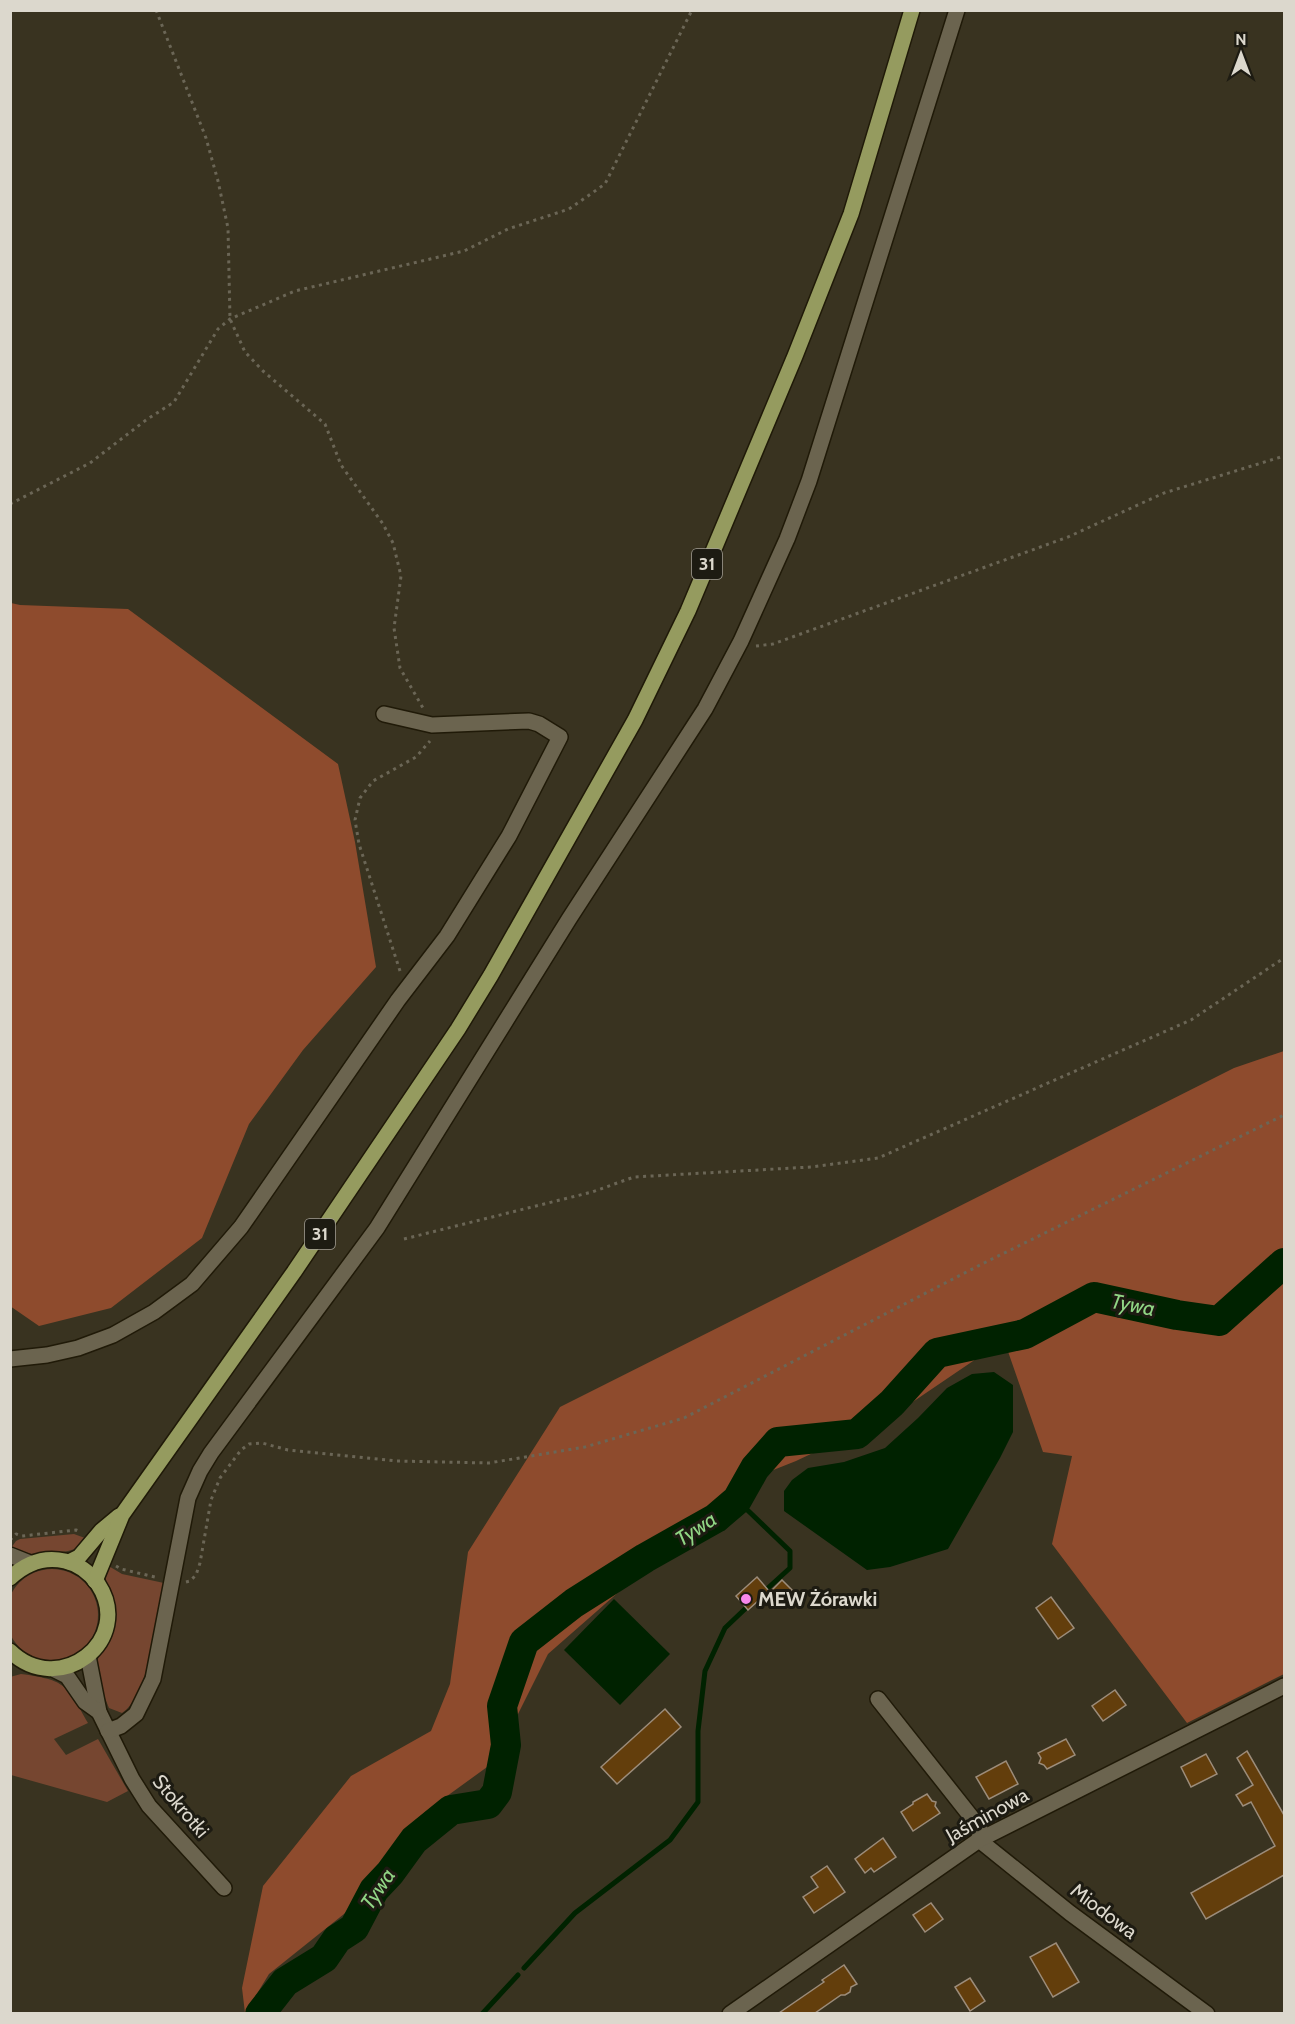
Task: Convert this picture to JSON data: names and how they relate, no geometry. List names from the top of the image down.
{
  "streets": {
    "main road": ["31"],
    "street": ["Stokrotki", "Jaśminowa", "Miodowa"]
  },
  "crossings": [
    ["Jaśminowa", "Miodowa"]
  ],
  "water": ["Tywa"],
  "places": ["MEW Żórawki"],
  "north": "top"
}
